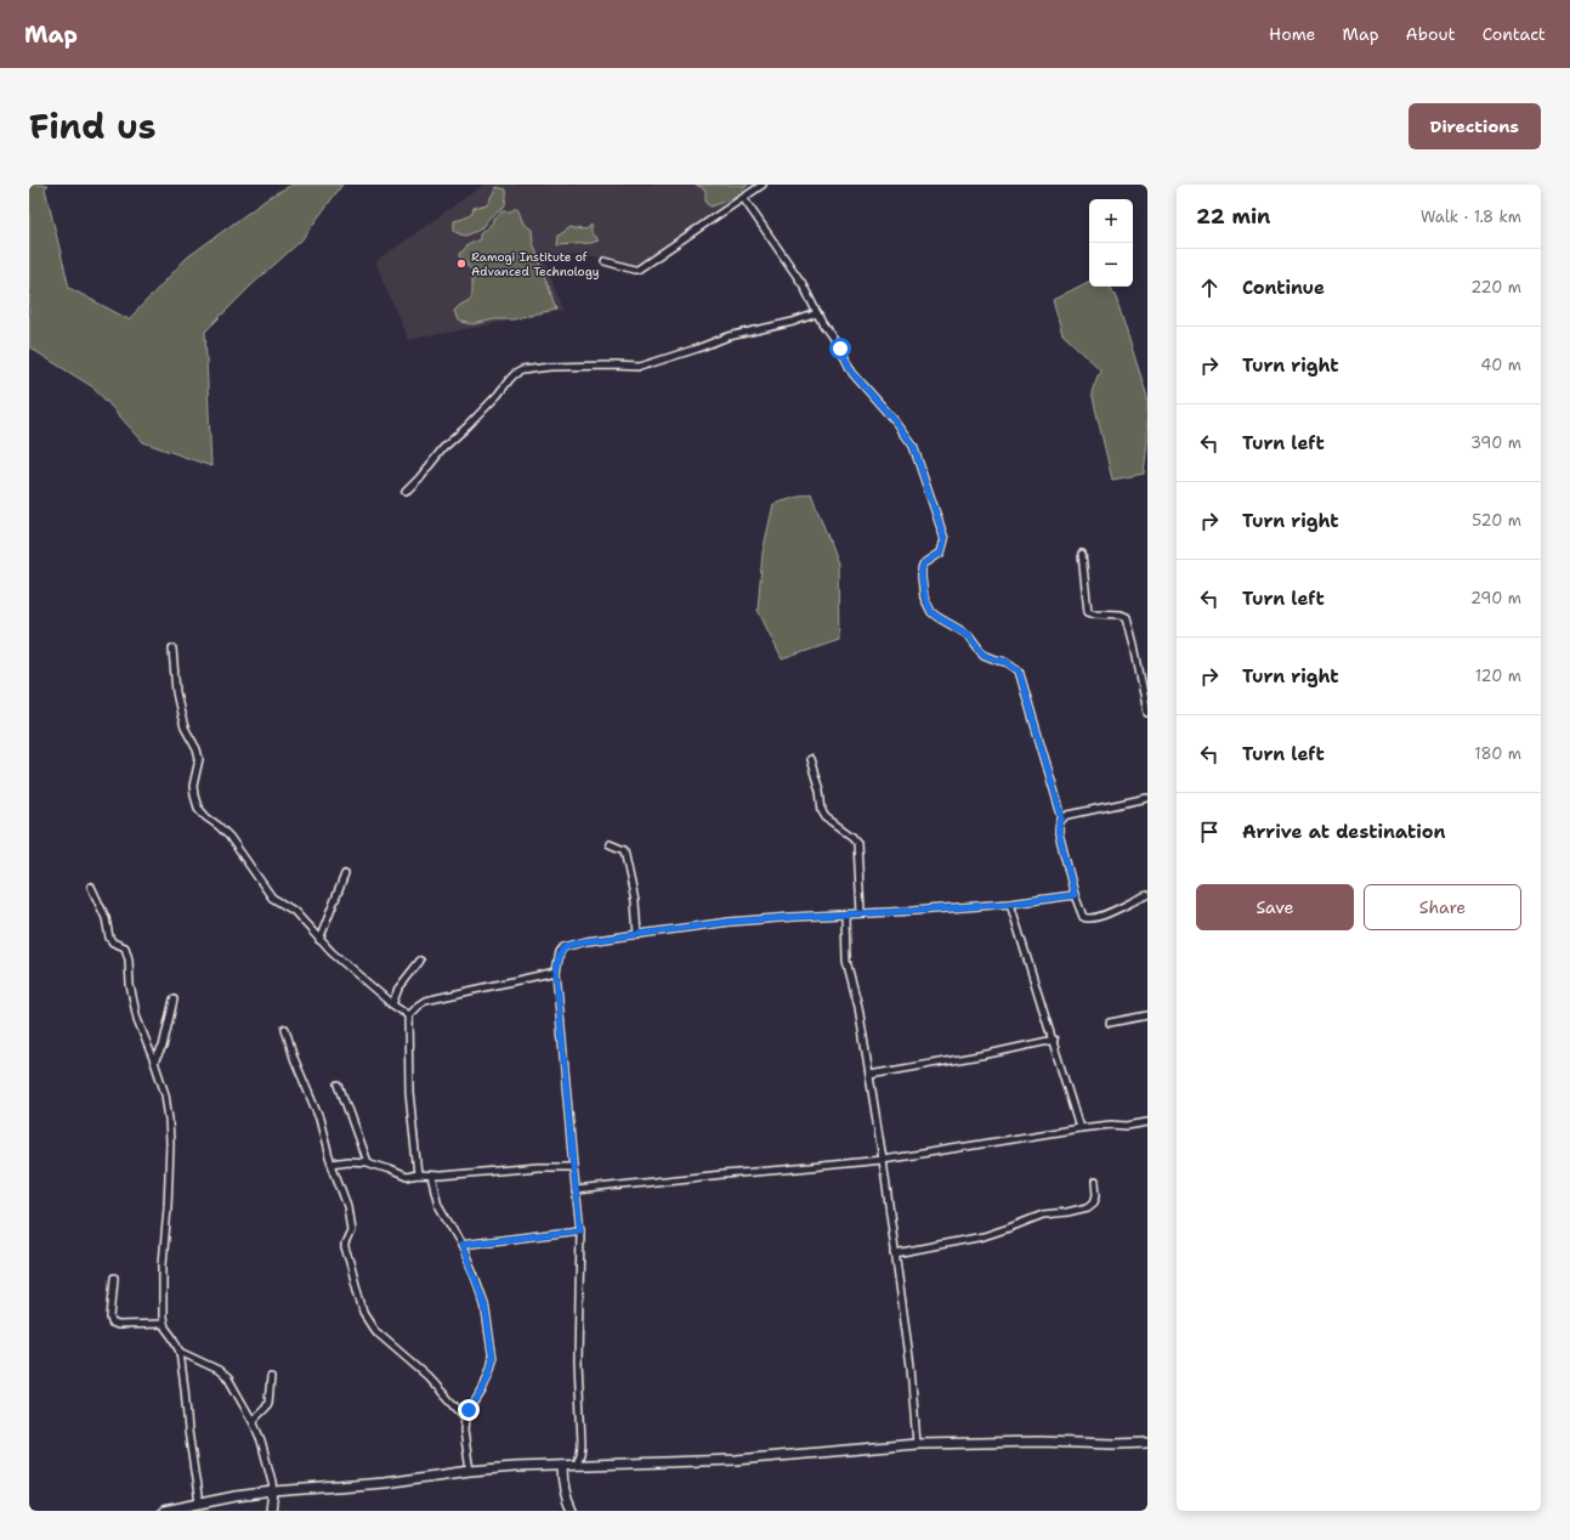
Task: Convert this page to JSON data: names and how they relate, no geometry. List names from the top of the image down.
{
  "places": ["Ramogi Institute of Advanced Technology"],
  "page": {
    "header": "Map",
    "nav": [
      "Home",
      "Map",
      "About",
      "Contact"
    ],
    "title": "Find us",
    "buttons": [
      "Directions",
      ["Save", "Share"]
    ],
    "heading": ["22 min", "Walk · 1.8 km"],
    "map_buttons": ["+", "−"],
    "list": [
      ["Continue", "220 m"],
      ["Turn right", "40 m"],
      ["Turn left", "390 m"],
      ["Turn right", "520 m"],
      ["Turn left", "290 m"],
      ["Turn right", "120 m"],
      ["Turn left", "180 m"],
      "Arrive at destination"
    ]
  }
}
